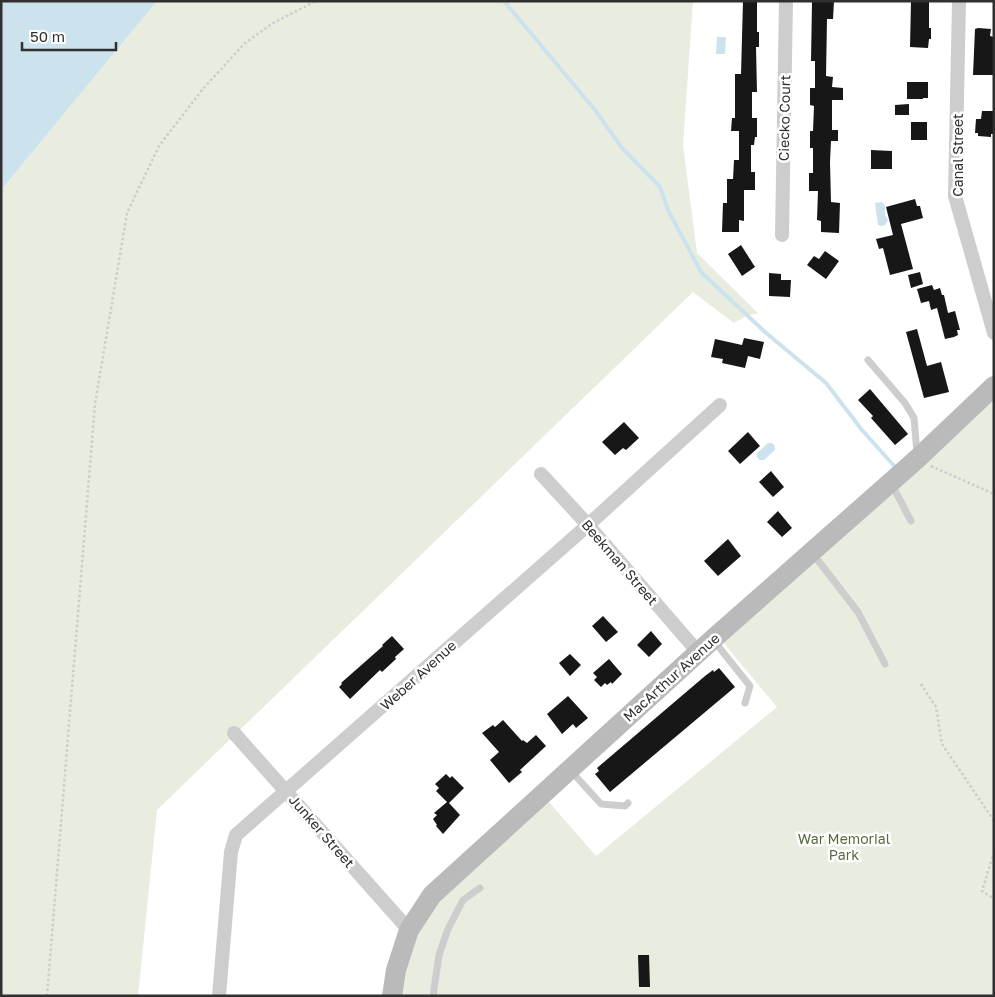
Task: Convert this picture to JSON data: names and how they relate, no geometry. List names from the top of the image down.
{
  "streets": {
    "street": [
      "Ciecko Court",
      "Canal Street",
      "Beekman Street",
      "Weber Avenue",
      "MacArthur Avenue",
      "Junker Street"
    ]
  },
  "crossings": [
    ["Beekman Street", "Weber Avenue"],
    ["Beekman Street", "MacArthur Avenue"],
    ["Weber Avenue", "Junker Street"],
    ["MacArthur Avenue", "Junker Street"]
  ],
  "parks": ["War Memorial Park"],
  "scale_bar": "50 m"
}
